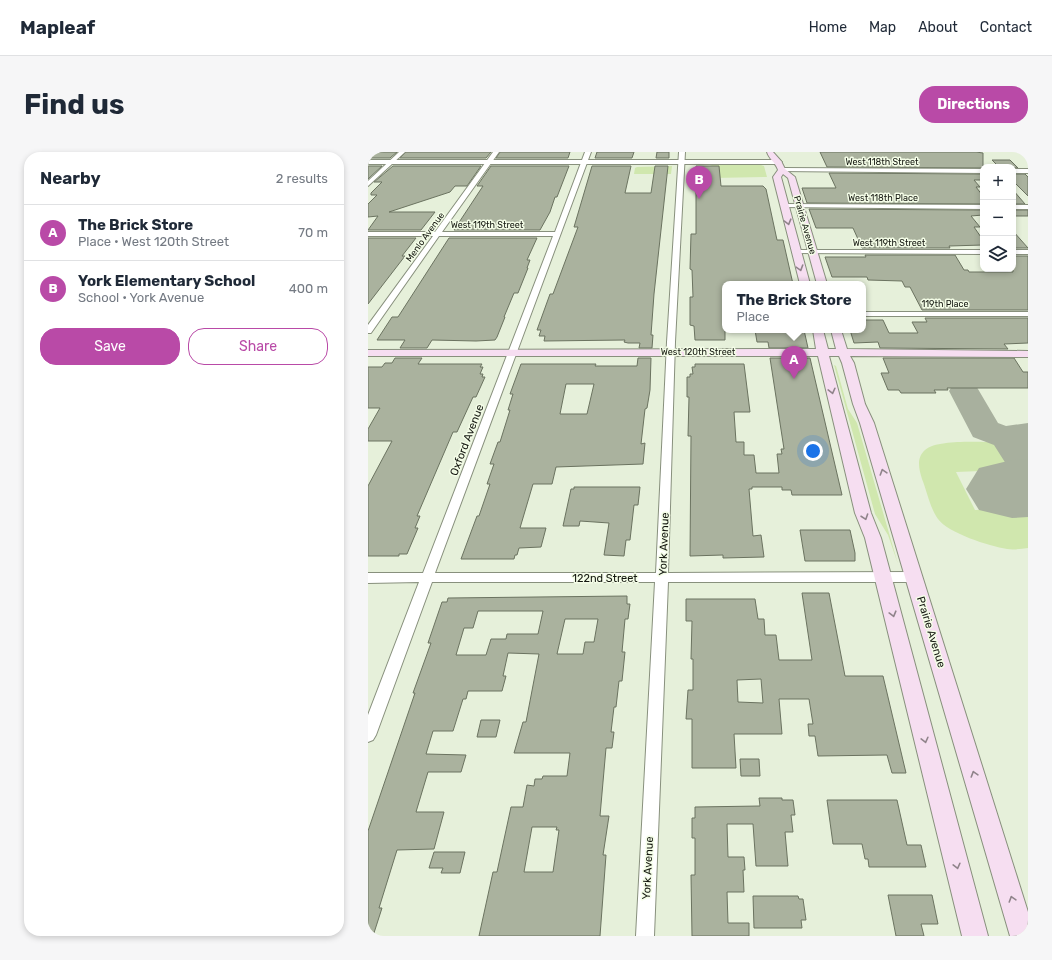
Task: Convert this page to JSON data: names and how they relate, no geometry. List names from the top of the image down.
{
  "streets": {
    "main road": ["Prairie Avenue", "West 120th Street"],
    "street": [
      "West 118th Street",
      "West 118th Place",
      "West 119th Street",
      "Menlo Avenue",
      "119th Place",
      "Oxford Avenue",
      "York Avenue",
      "122nd Street"
    ]
  },
  "crossings": [
    ["West 118th Street", "Prairie Avenue"],
    ["West 118th Street", "Menlo Avenue"],
    ["West 118th Street", "Oxford Avenue"],
    ["West 118th Street", "York Avenue"],
    ["West 118th Place", "Prairie Avenue"],
    ["West 119th Street", "Prairie Avenue"],
    ["West 119th Street", "Menlo Avenue"],
    ["West 119th Street", "Oxford Avenue"],
    ["Prairie Avenue", "West 120th Street"],
    ["Prairie Avenue", "122nd Street"],
    ["West 120th Street", "Oxford Avenue"],
    ["West 120th Street", "York Avenue"],
    ["Oxford Avenue", "122nd Street"],
    ["York Avenue", "122nd Street"]
  ],
  "page": {
    "header": "Mapleaf",
    "nav": [
      "Home",
      "Map",
      "About",
      "Contact"
    ],
    "buttons": [
      "Directions",
      ["Save", "Share"]
    ],
    "title": "Find us",
    "heading": ["Nearby", "2 results"],
    "map_buttons": ["+", "−"],
    "pins": ["B", "A"],
    "list": [
      {
        "mark": "A",
        "name": "The Brick Store",
        "note": "Place · West 120th Street",
        "value": "70 m"
      },
      {
        "mark": "B",
        "name": "York Elementary School",
        "note": "School · York Avenue",
        "value": "400 m"
      }
    ],
    "popup": ["The Brick Store", "Place"]
  }
}
